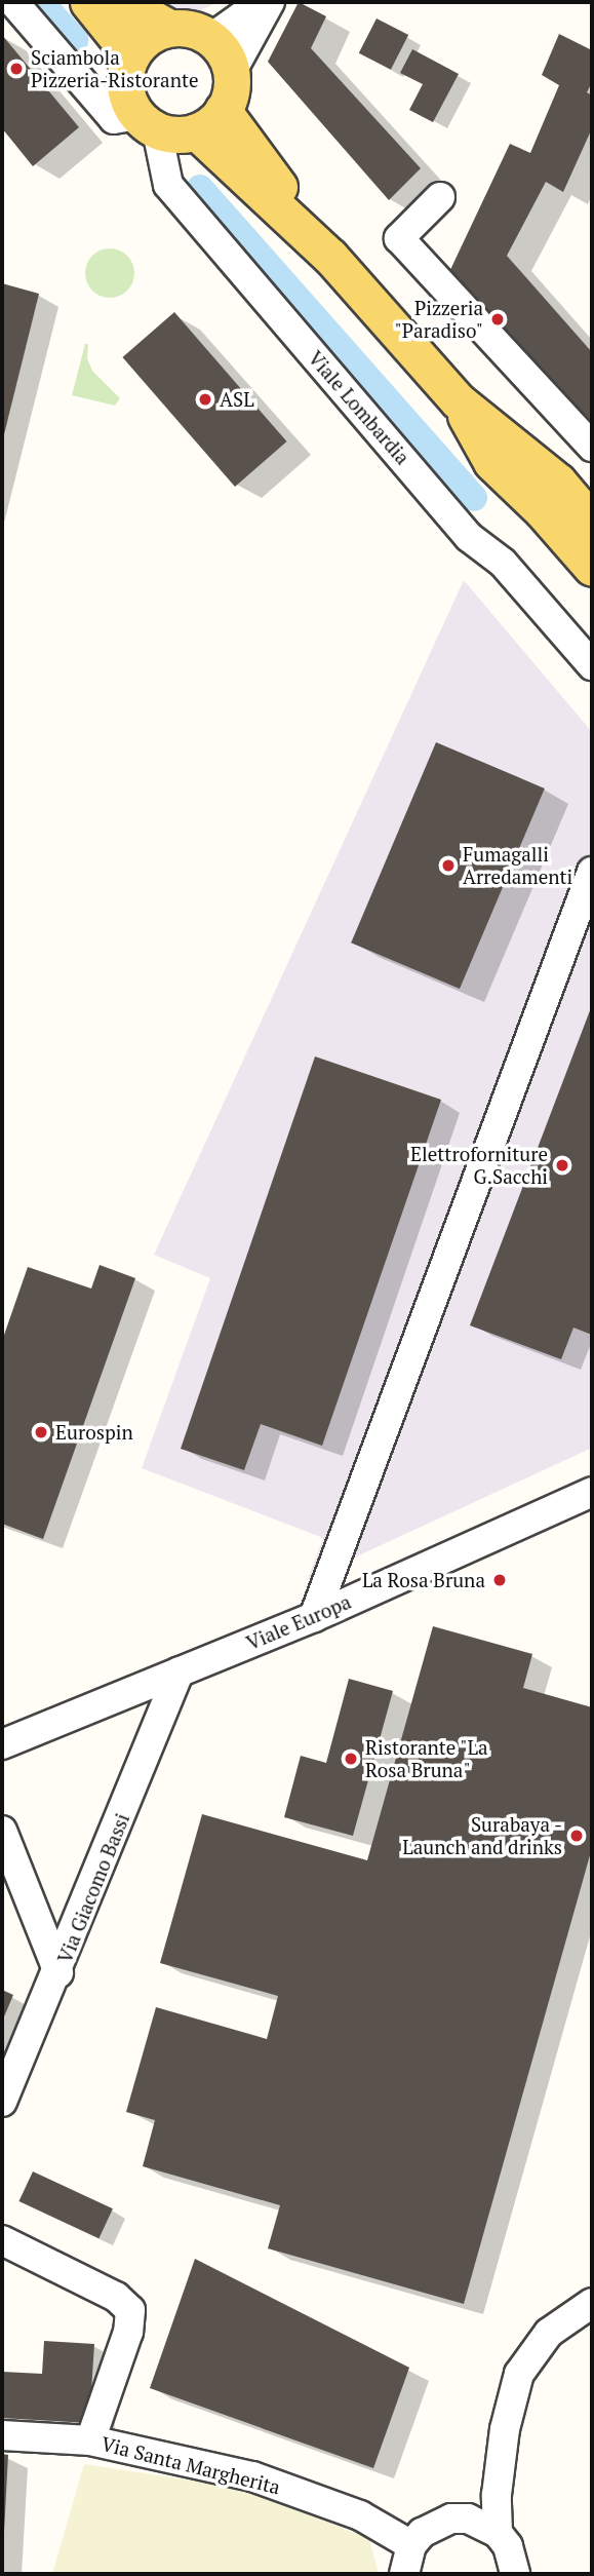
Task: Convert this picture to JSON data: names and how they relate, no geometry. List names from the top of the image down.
{
  "streets": {
    "street": [
      "Viale Lombardia",
      "Viale Europa",
      "Via Giacomo Bassi",
      "Via Santa Margherita"
    ]
  },
  "crossings": [
    ["Viale Europa", "Via Giacomo Bassi"]
  ],
  "places": [
    "Sciambola Pizzeria-Ristorante",
    "Pizzeria \"Paradiso\"",
    "ASL",
    "Fumagalli Arredamenti",
    "Elettroforniture G.Sacchi",
    "Eurospin",
    "La Rosa Bruna",
    "Ristorante \"La Rosa Bruna\"",
    "Surabaya - Launch and drinks"
  ]
}
